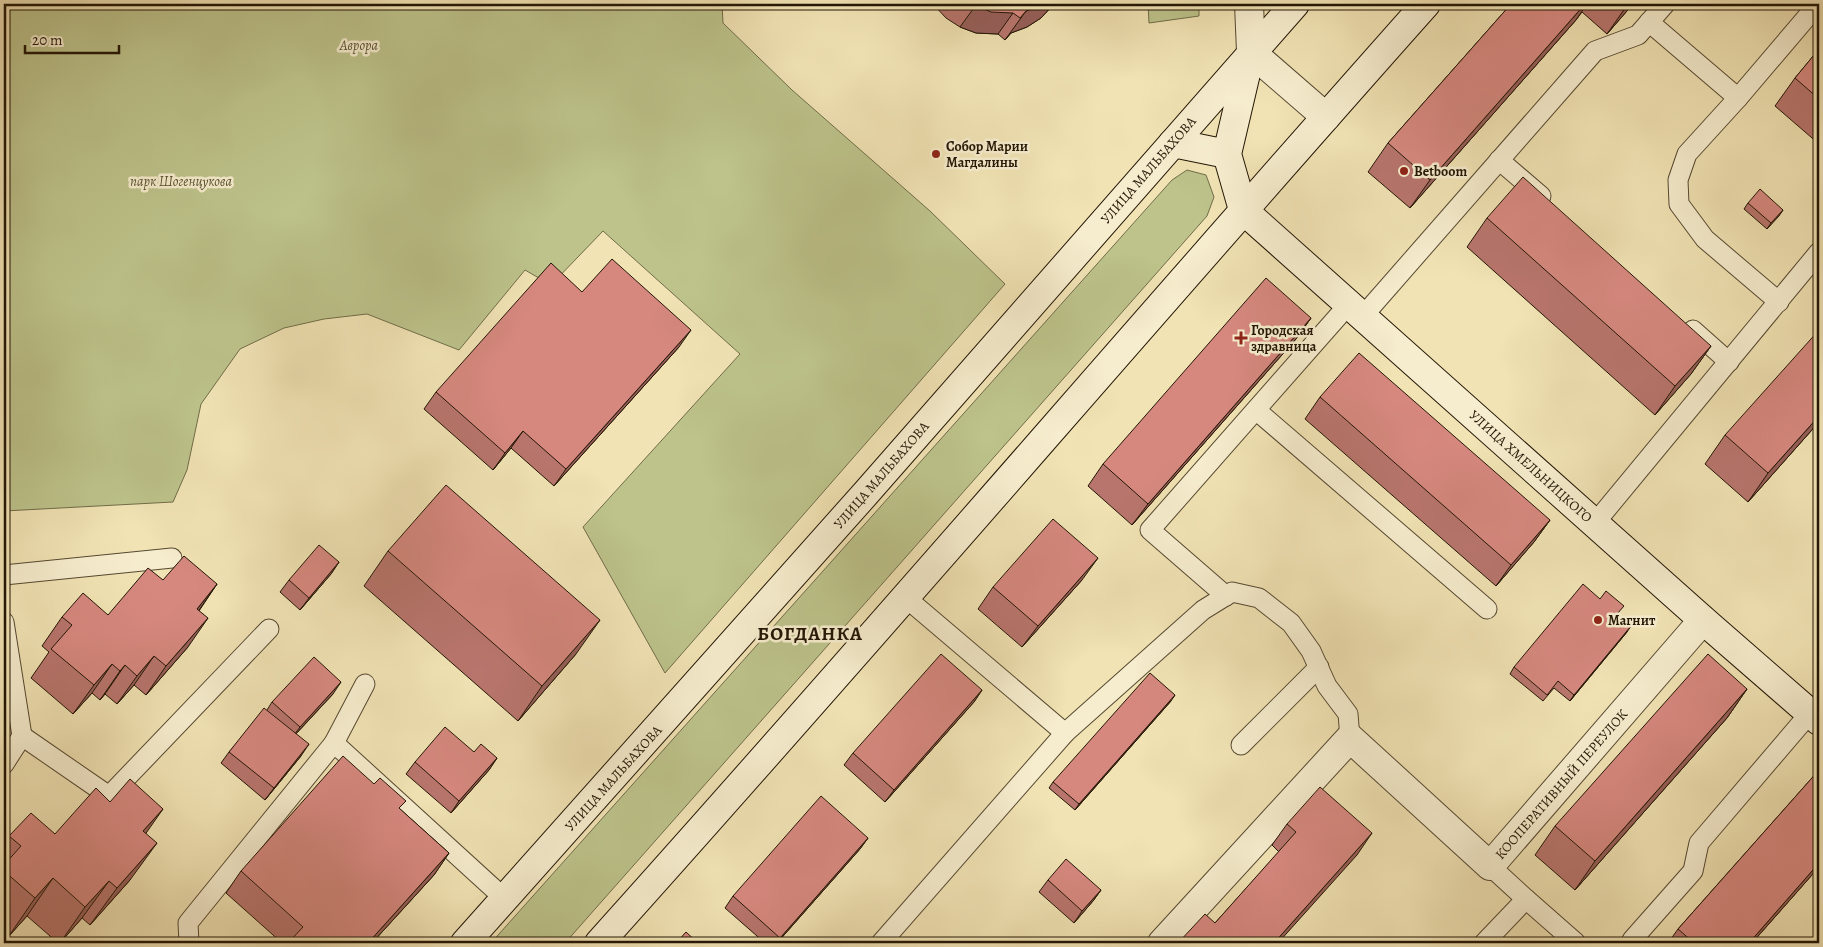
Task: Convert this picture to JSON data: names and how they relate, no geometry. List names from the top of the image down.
{
  "streets": {
    "main road": ["УЛИЦА МАЛЬБАХОВА", "УЛИЦА ХМЕЛЬНИЦКОГО", "КООПЕРАТИВНЫЙ ПЕРЕУЛОК"]
  },
  "crossings": [
    ["УЛИЦА ХМЕЛЬНИЦКОГО", "КООПЕРАТИВНЫЙ ПЕРЕУЛОК"]
  ],
  "districts": ["БОГДАНКА"],
  "parks": ["Аврора", "парк Шогенцукова"],
  "places": {
    "other": ["Собор Марии Магдалины", "Betboom", "Магнит"],
    "health": ["Городская здравница"]
  },
  "scale_bar": "20 m"
}
